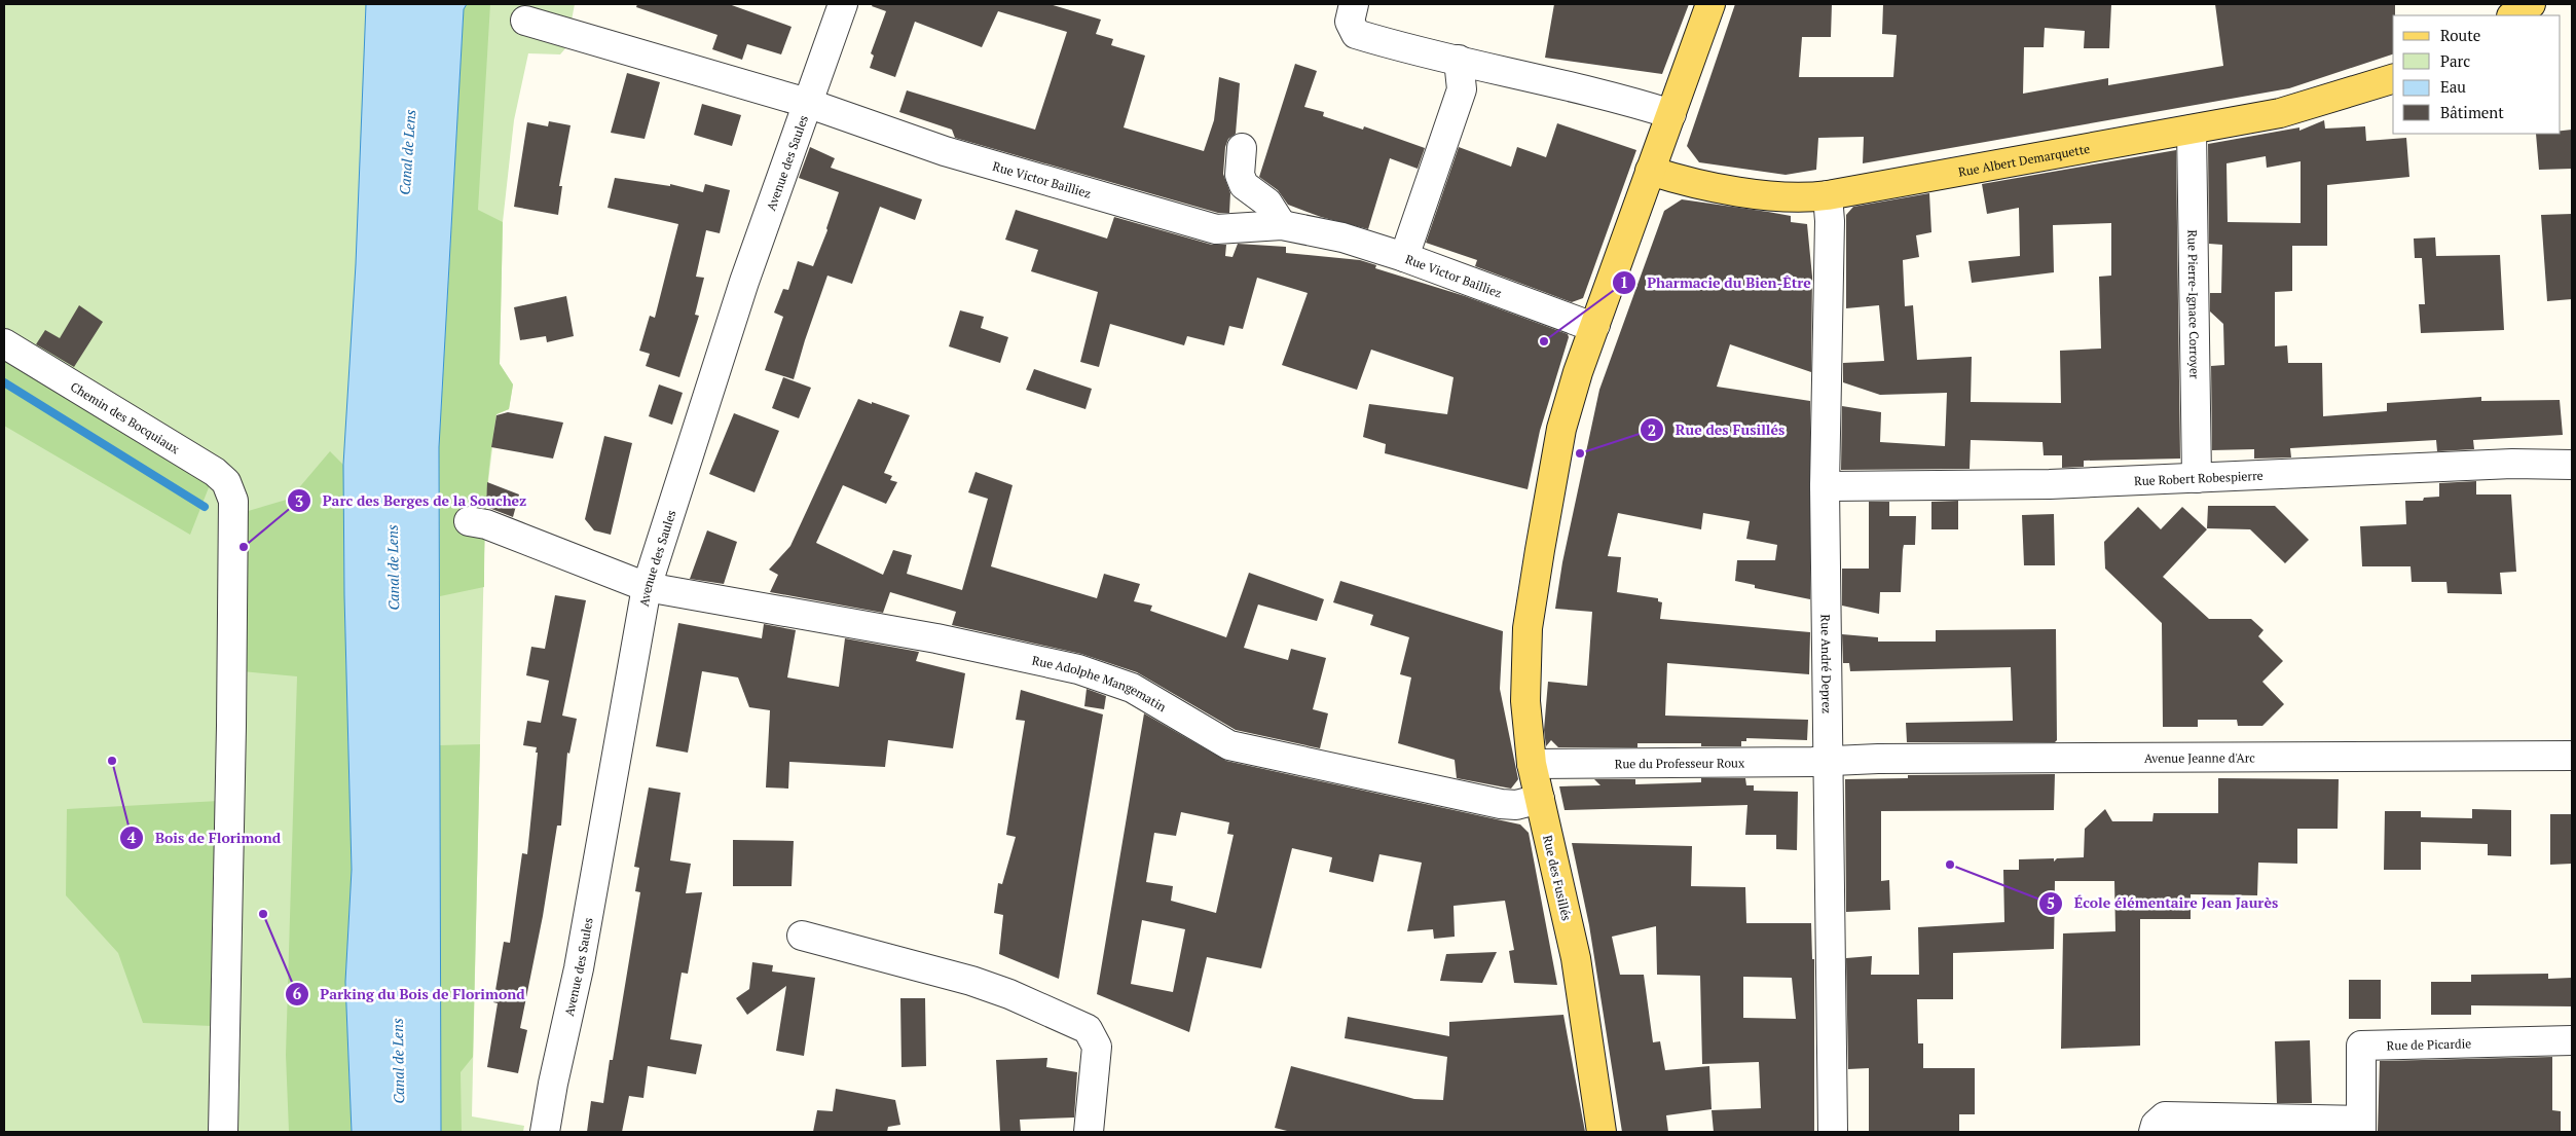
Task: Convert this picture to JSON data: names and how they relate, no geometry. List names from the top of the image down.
{
  "streets": {
    "main road": ["Rue Albert Demarquette", "Rue des Fusillés"],
    "street": [
      "Avenue des Saules",
      "Rue Victor Bailliez",
      "Rue Pierre-Ignace Corroyer",
      "Chemin des Bocquiaux",
      "Rue Robert Robespierre",
      "Rue André Deprez",
      "Rue Adolphe Mangematin",
      "Avenue Jeanne d'Arc",
      "Rue du Professeur Roux",
      "Rue de Picardie"
    ]
  },
  "crossings": [
    ["Rue Albert Demarquette", "Rue Pierre-Ignace Corroyer"],
    ["Rue Albert Demarquette", "Rue André Deprez"],
    ["Rue Albert Demarquette", "Rue des Fusillés"],
    ["Avenue des Saules", "Rue Victor Bailliez"],
    ["Avenue des Saules", "Rue Adolphe Mangematin"],
    ["Rue Victor Bailliez", "Rue des Fusillés"],
    ["Rue Pierre-Ignace Corroyer", "Rue Robert Robespierre"],
    ["Rue Robert Robespierre", "Rue André Deprez"],
    ["Rue André Deprez", "Avenue Jeanne d'Arc"],
    ["Rue André Deprez", "Rue du Professeur Roux"],
    ["Rue Adolphe Mangematin", "Rue des Fusillés"],
    ["Avenue Jeanne d'Arc", "Rue du Professeur Roux"],
    ["Rue du Professeur Roux", "Rue des Fusillés"]
  ],
  "water": ["Canal de Lens"],
  "places": [
    "Pharmacie du Bien-Être",
    "Rue des Fusillés",
    "Parc des Berges de la Souchez",
    "Bois de Florimond",
    "École élémentaire Jean Jaurès",
    "Parking du Bois de Florimond"
  ],
  "legend": [
    "Route",
    "Parc",
    "Eau",
    "Bâtiment"
  ]
}
